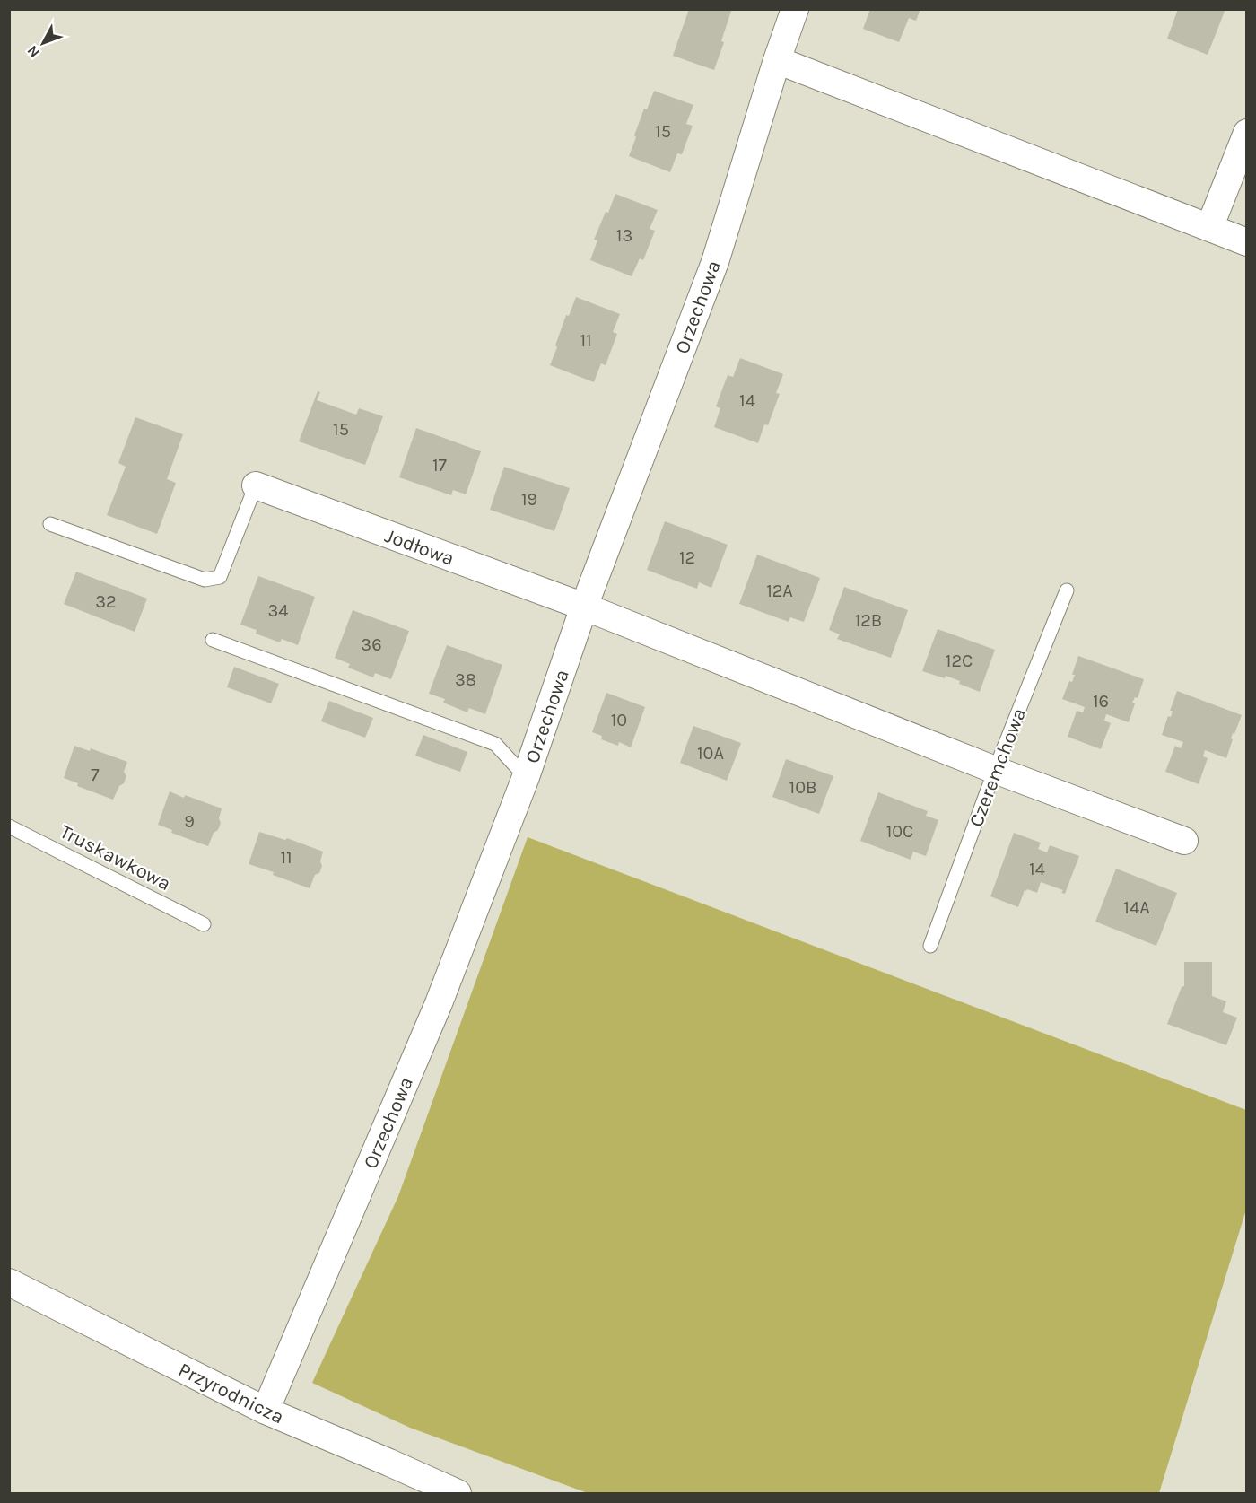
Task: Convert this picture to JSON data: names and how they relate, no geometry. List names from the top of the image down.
{
  "streets": {
    "street": ["Orzechowa", "Jodłowa", "Przyrodnicza"],
    "lane": ["Czeremchowa", "Truskawkowa"]
  },
  "crossings": [
    ["Orzechowa", "Jodłowa"],
    ["Orzechowa", "Przyrodnicza"],
    ["Jodłowa", "Czeremchowa"]
  ],
  "house_numbers": [
    "15",
    "13",
    "11",
    "14",
    "15",
    "17",
    "19",
    "12",
    "12A",
    "32",
    "34",
    "12B",
    "36",
    "12C",
    "38",
    "16",
    "10",
    "10A",
    "7",
    "10B",
    "9",
    "10C",
    "11",
    "14",
    "14A"
  ],
  "north": "bottom left"
}
